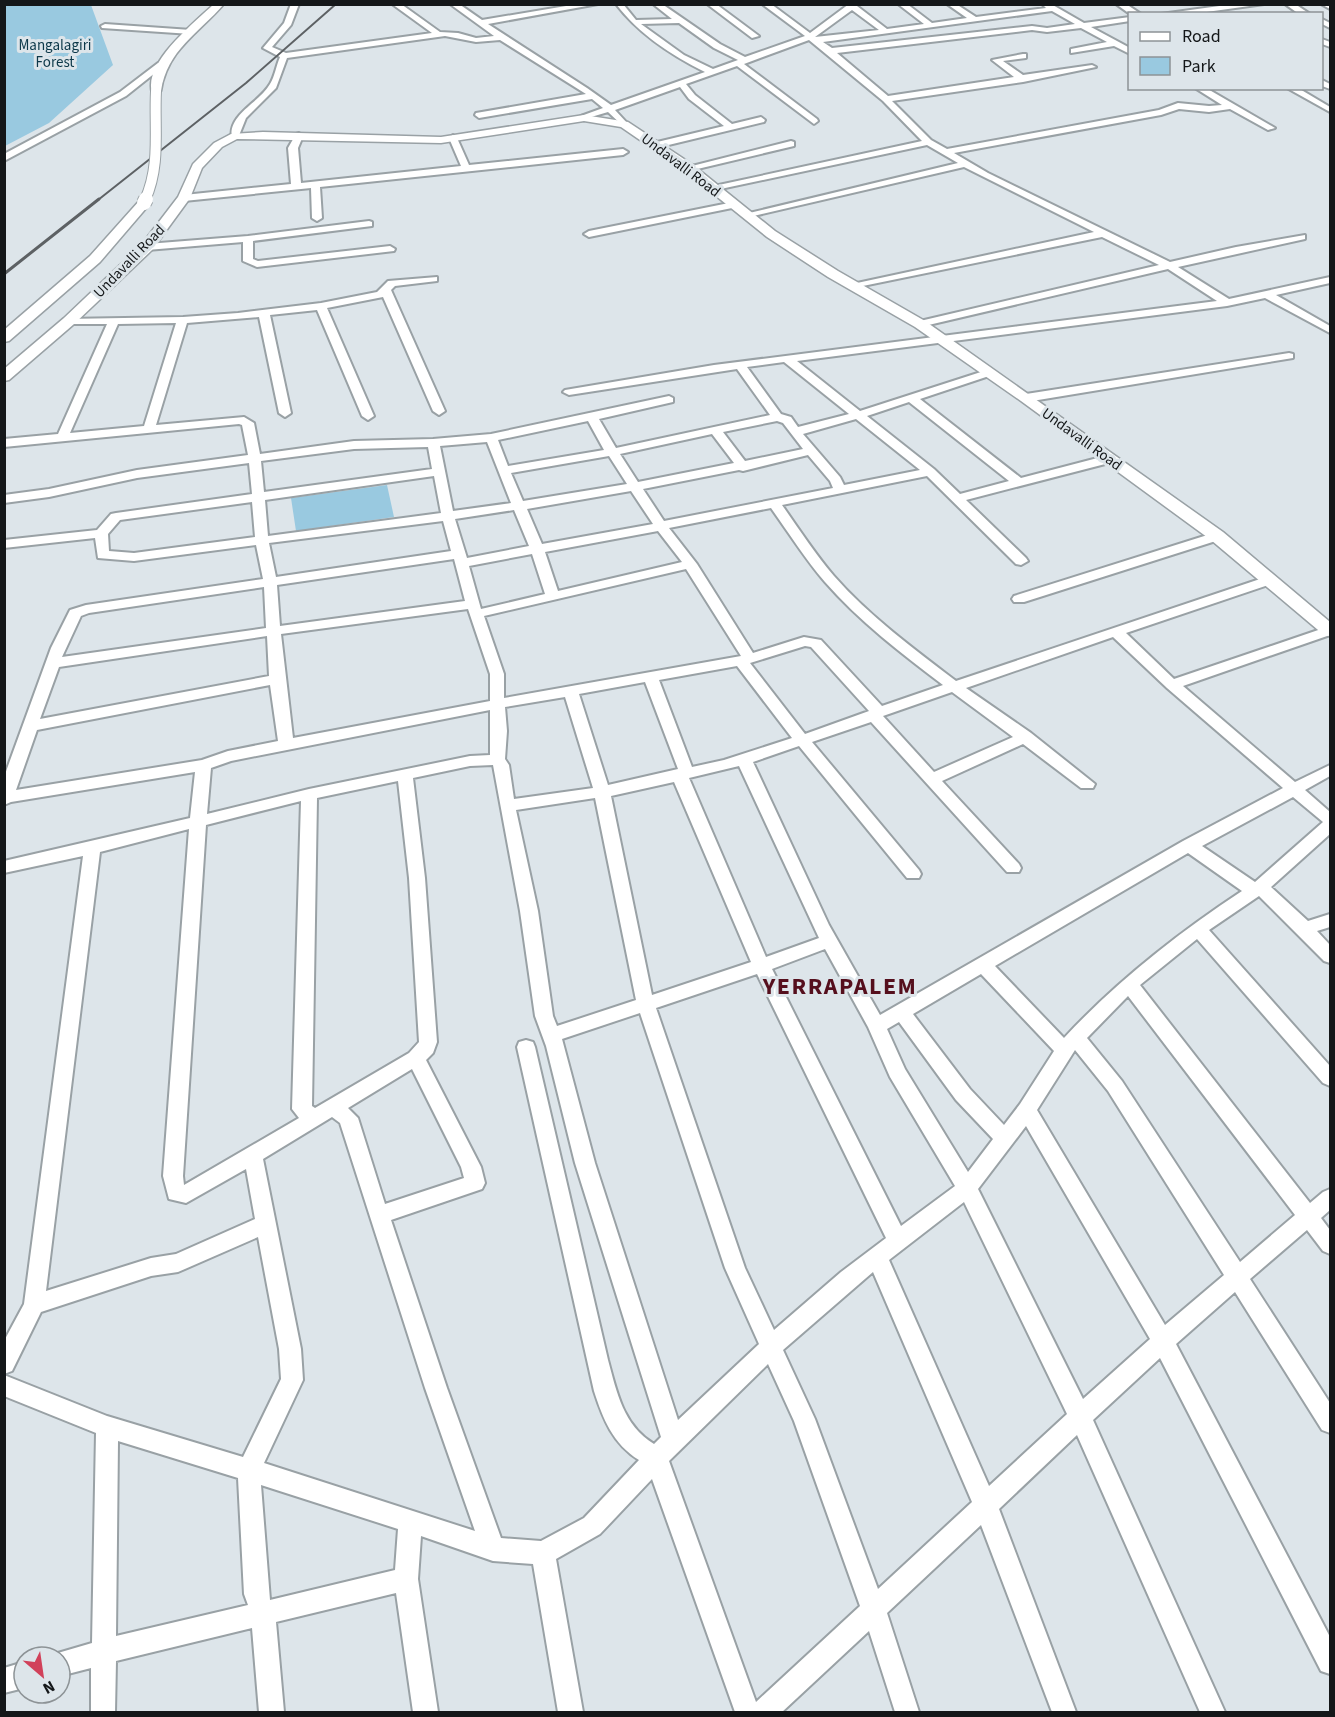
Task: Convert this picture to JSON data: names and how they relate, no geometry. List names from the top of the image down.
{
  "streets": {
    "main road": ["Undavalli Road"]
  },
  "districts": ["YERRAPALEM"],
  "parks": ["Mangalagiri Forest"],
  "legend": ["Road", "Park"],
  "north": "bottom right"
}
